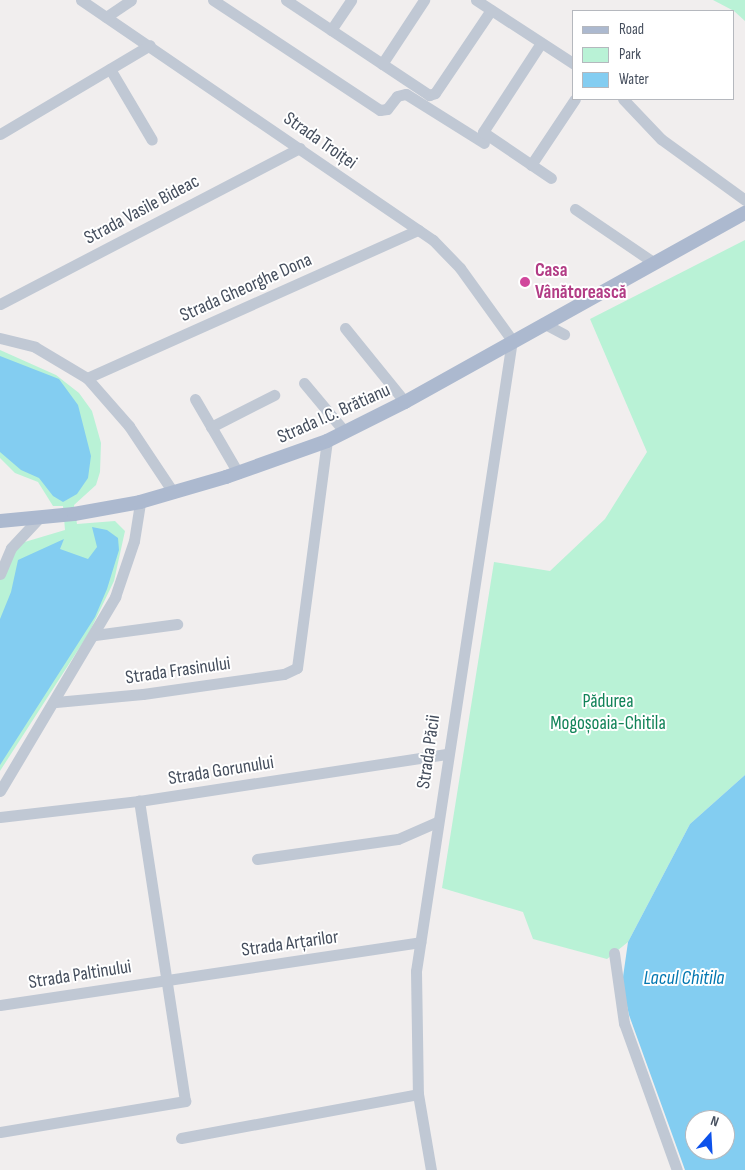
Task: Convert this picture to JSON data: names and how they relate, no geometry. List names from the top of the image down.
{
  "streets": {
    "main road": ["Strada I.C. Brătianu"],
    "street": [
      "Strada Troiței",
      "Strada Vasile Bideac",
      "Strada Gheorghe Dona",
      "Strada Frasinului",
      "Strada Păcii",
      "Strada Gorunului",
      "Strada Arțarilor",
      "Strada Paltinului"
    ]
  },
  "crossings": [
    ["Strada Troiței", "Strada Vasile Bideac"],
    ["Strada Troiței", "Strada Gheorghe Dona"],
    ["Strada Troiței", "Strada I.C. Brătianu"],
    ["Strada Troiței", "Strada Păcii"],
    ["Strada I.C. Brătianu", "Strada Frasinului"],
    ["Strada I.C. Brătianu", "Strada Păcii"],
    ["Strada Păcii", "Strada Gorunului"],
    ["Strada Păcii", "Strada Arțarilor"],
    ["Strada Arțarilor", "Strada Paltinului"]
  ],
  "water": ["Lacul Chitila"],
  "parks": ["Pădurea Mogoșoaia-Chitila"],
  "places": ["Casa Vânătorească"],
  "legend": ["Road", "Park", "Water"],
  "north": "top"
}
